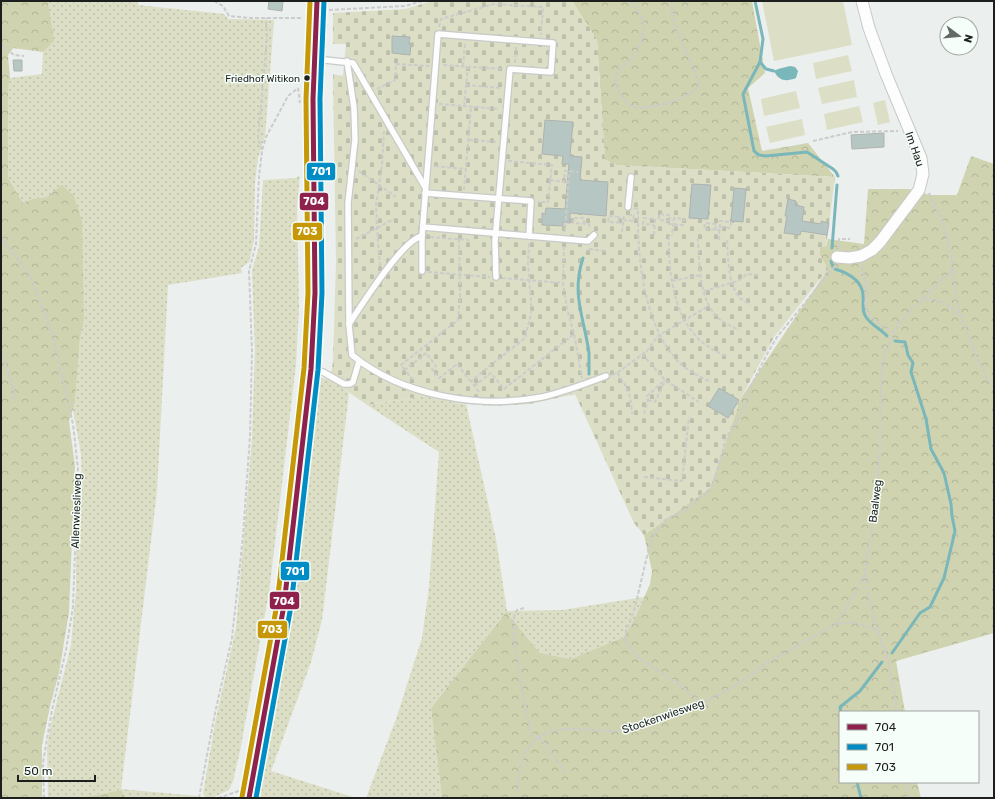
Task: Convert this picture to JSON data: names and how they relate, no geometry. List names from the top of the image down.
{
  "streets": {
    "street": ["Im Hau"],
    "path": ["Baalweg", "Allenwiesliweg", "Stockenwiesweg"]
  },
  "crossings": [
    ["Baalweg", "Stockenwiesweg"]
  ],
  "places": ["Friedhof Witikon"],
  "lines": ["transit line 704", "transit line 701", "transit line 703"],
  "legend": ["704", "701", "703"],
  "scale_bar": "50 m",
  "north": "right"
}
